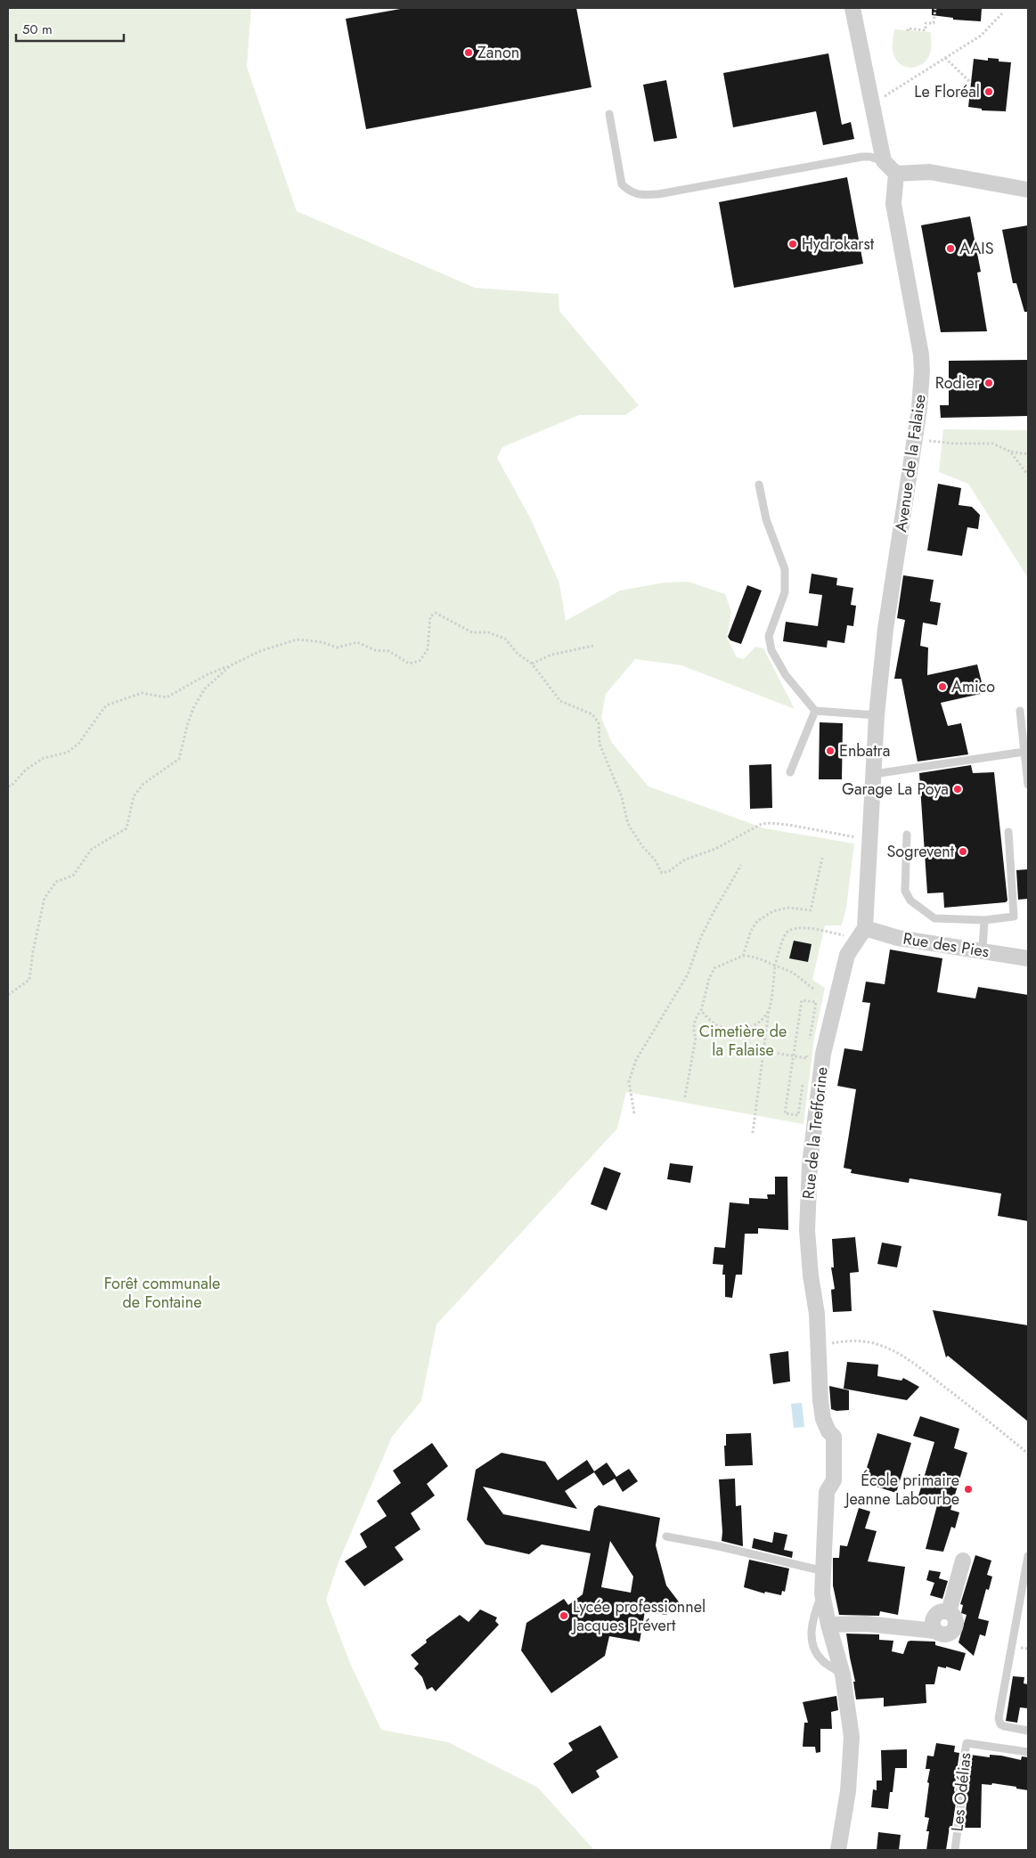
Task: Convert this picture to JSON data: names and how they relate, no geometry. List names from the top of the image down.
{
  "streets": {
    "street": ["Avenue de la Falaise", "Rue des Pies", "Rue de la Trefforine"],
    "lane": ["Les Odélias"]
  },
  "crossings": [
    ["Avenue de la Falaise", "Rue des Pies"],
    ["Avenue de la Falaise", "Rue de la Trefforine"],
    ["Rue des Pies", "Rue de la Trefforine"]
  ],
  "parks": ["Cimetière de la Falaise", "Forêt communale de Fontaine"],
  "places": [
    "Zanon",
    "Le Floréal",
    "Hydrokarst",
    "AAIS",
    "Rodier",
    "Amico",
    "Enbatra",
    "Garage La Poya",
    "Sogrevent",
    "École primaire Jeanne Labourbe",
    "Lycée professionnel Jacques Prévert"
  ],
  "scale_bar": "50 m"
}
